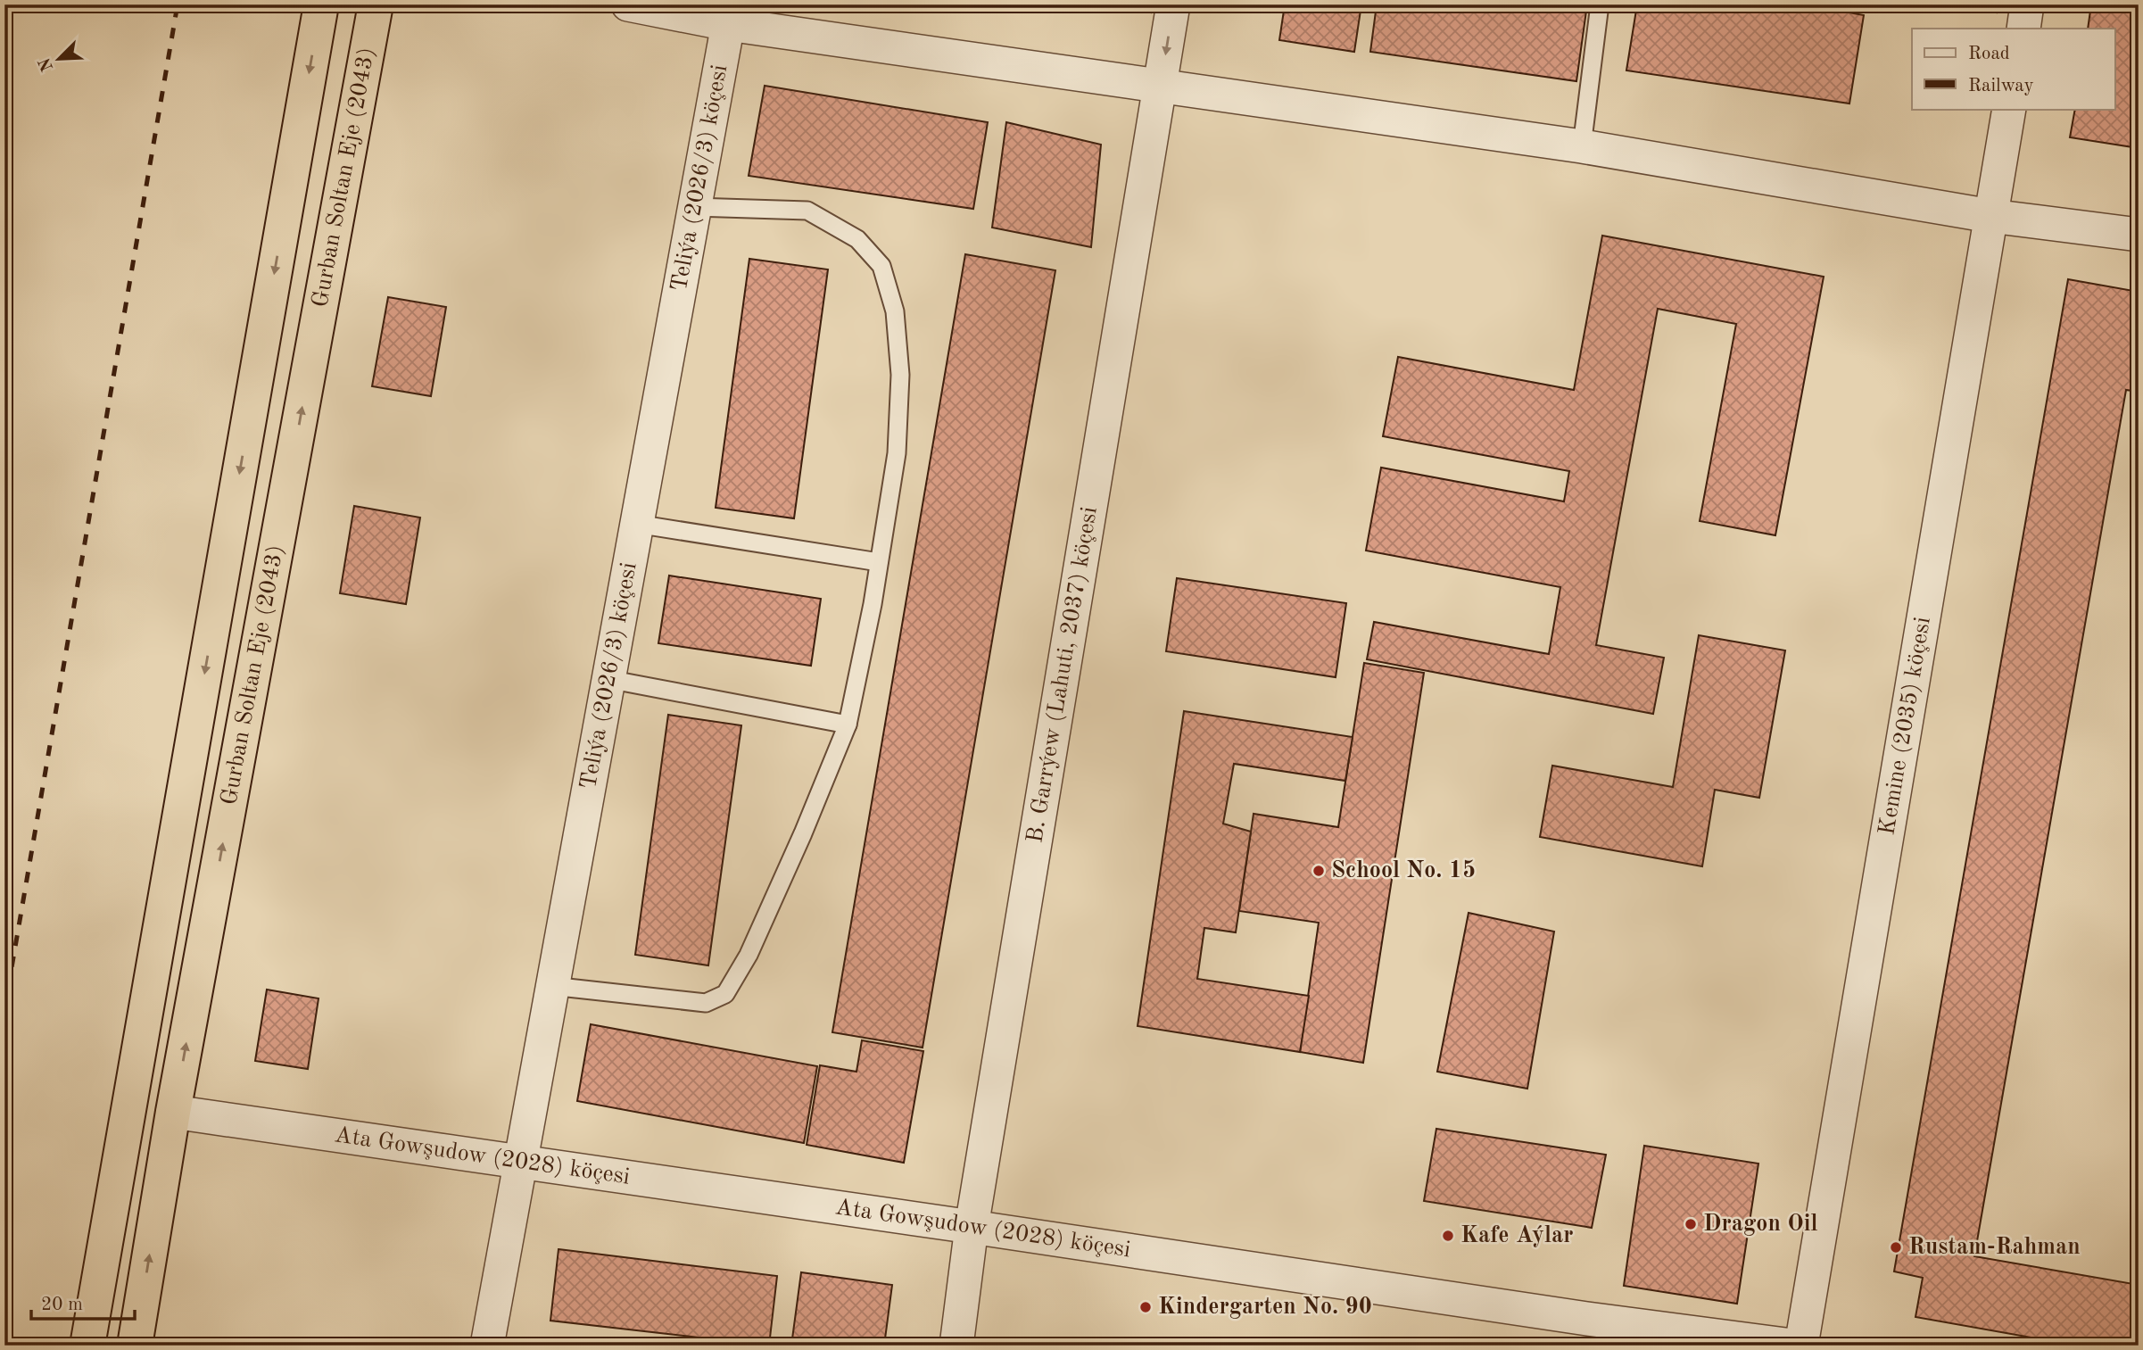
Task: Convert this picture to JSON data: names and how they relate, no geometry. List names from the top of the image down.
{
  "streets": {
    "highway": ["Gurban Soltan Eje (2043)"],
    "street": [
      "Teliýa (2026/3) köçesi",
      "B. Garrýew (Lahuti, 2037) köçesi",
      "Kemine (2035) köçesi",
      "Ata Gowşudow (2028) köçesi"
    ]
  },
  "crossings": [
    ["Gurban Soltan Eje (2043)", "Ata Gowşudow (2028) köçesi"],
    ["Teliýa (2026/3) köçesi", "Ata Gowşudow (2028) köçesi"],
    ["B. Garrýew (Lahuti, 2037) köçesi", "Ata Gowşudow (2028) köçesi"]
  ],
  "places": [
    "School No. 15",
    "Dragon Oil",
    "Kafe Aýlar",
    "Rustam-Rahman",
    "Kindergarten No. 90"
  ],
  "legend": ["Road", "Railway"],
  "scale_bar": "20 m",
  "north": "bottom left"
}
